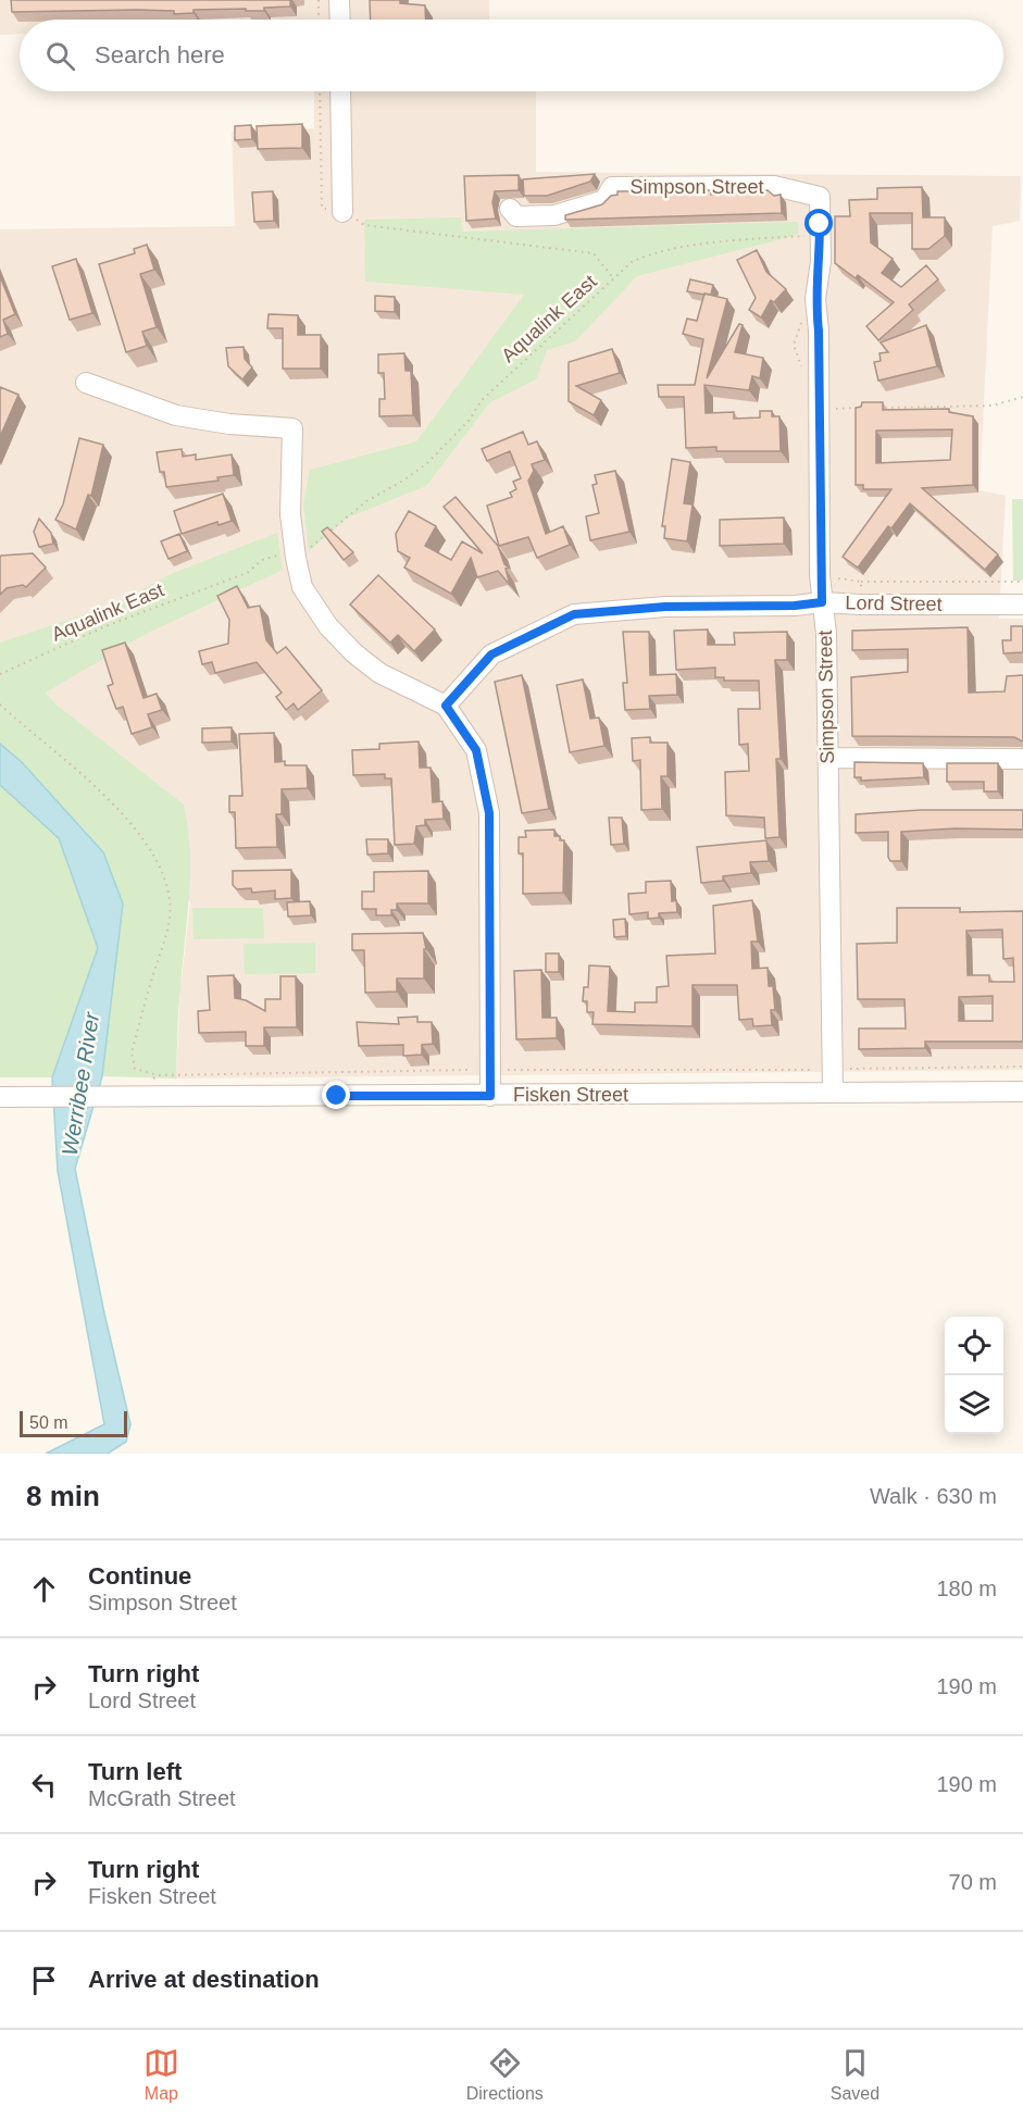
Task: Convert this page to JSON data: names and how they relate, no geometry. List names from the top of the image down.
{
  "streets": {
    "street": ["Simpson Street", "Lord Street", "Fisken Street"],
    "path": ["Aqualink East"]
  },
  "crossings": [
    ["Simpson Street", "Lord Street"],
    ["Simpson Street", "Fisken Street"]
  ],
  "water": ["Werribee River"],
  "scale_bar": "50 m",
  "page": {
    "search": "Search here",
    "scale": "50 m",
    "heading": ["8 min", "Walk · 630 m"],
    "list": [
      ["Continue", "Simpson Street", "180 m"],
      ["Turn right", "Lord Street", "190 m"],
      ["Turn left", "McGrath Street", "190 m"],
      ["Turn right", "Fisken Street", "70 m"],
      "Arrive at destination"
    ],
    "nav": ["Map", "Directions", "Saved"]
  }
}
